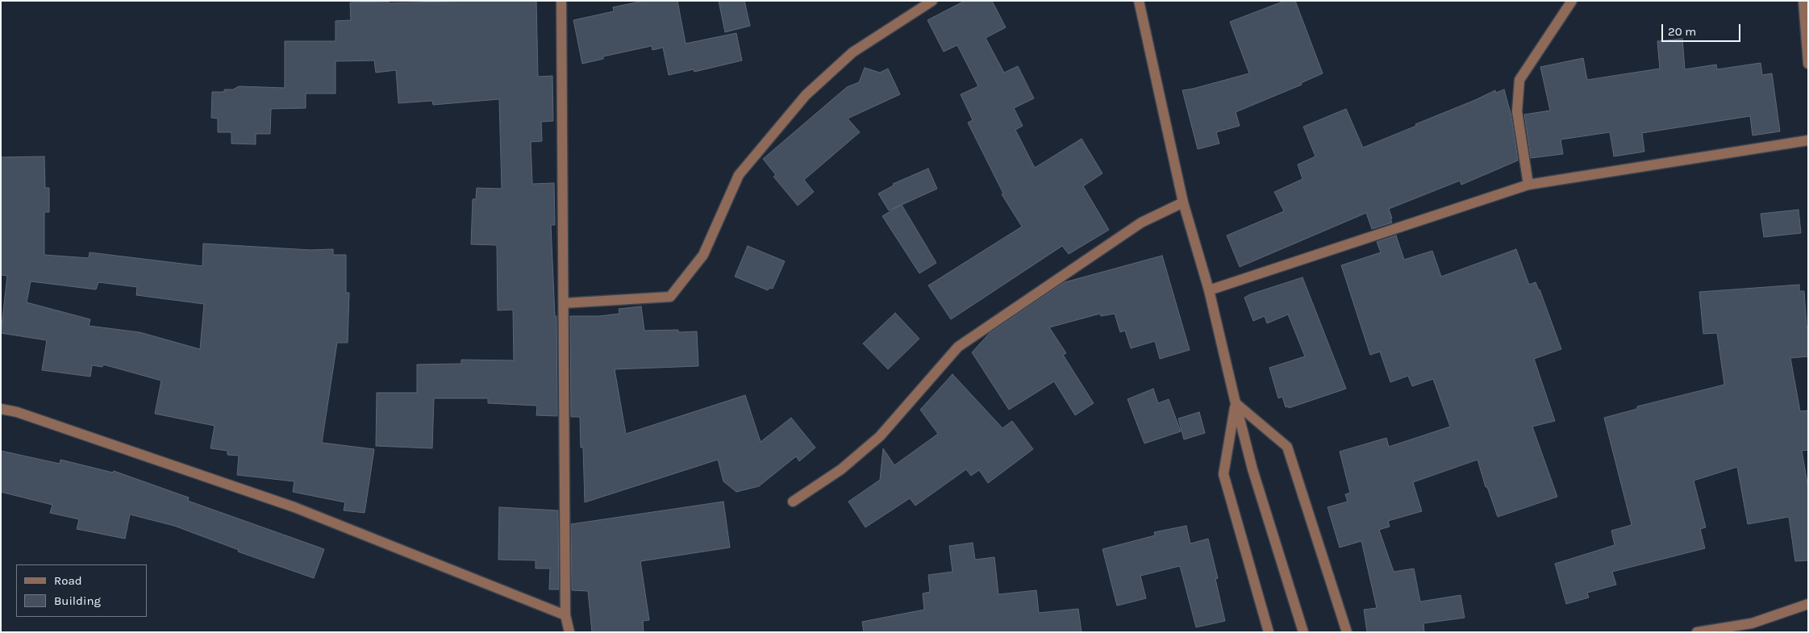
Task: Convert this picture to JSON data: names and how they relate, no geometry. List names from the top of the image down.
{
  "legend": ["Road", "Building"],
  "scale_bar": "20 m"
}
